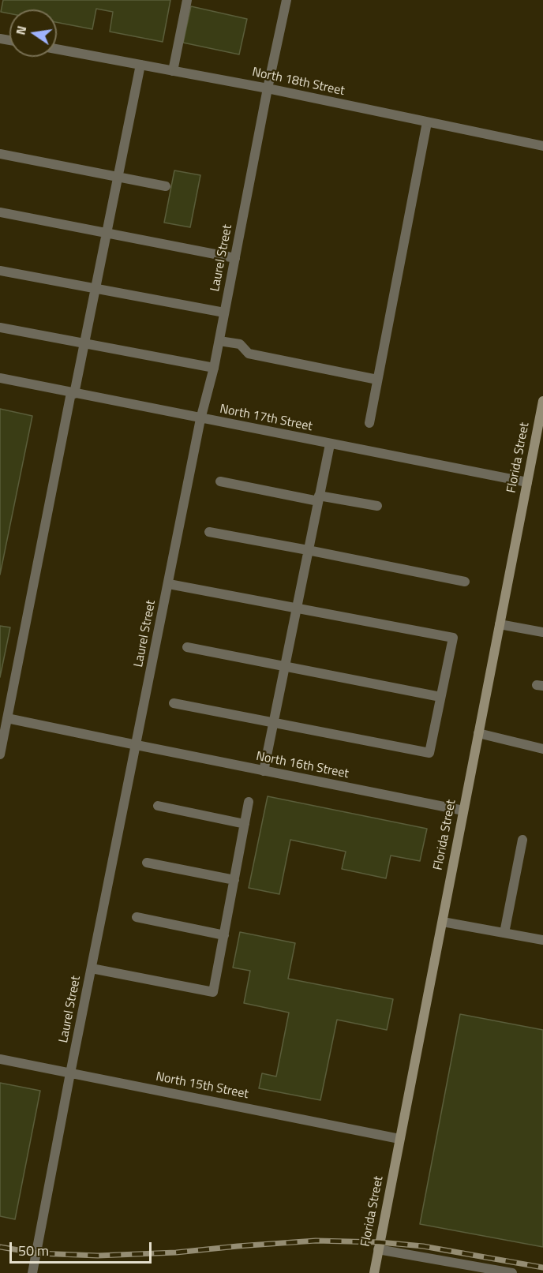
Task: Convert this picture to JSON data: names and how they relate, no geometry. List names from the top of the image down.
{
  "streets": {
    "main road": ["Florida Street"],
    "street": [
      "North 18th Street",
      "Laurel Street",
      "North 17th Street",
      "North 16th Street",
      "North 15th Street"
    ]
  },
  "crossings": [
    ["North 18th Street", "Laurel Street"],
    ["Laurel Street", "North 17th Street"],
    ["Laurel Street", "North 16th Street"],
    ["Laurel Street", "North 15th Street"],
    ["North 17th Street", "Florida Street"],
    ["Florida Street", "North 16th Street"],
    ["Florida Street", "North 15th Street"]
  ],
  "scale_bar": "50 m",
  "north": "left"
}
